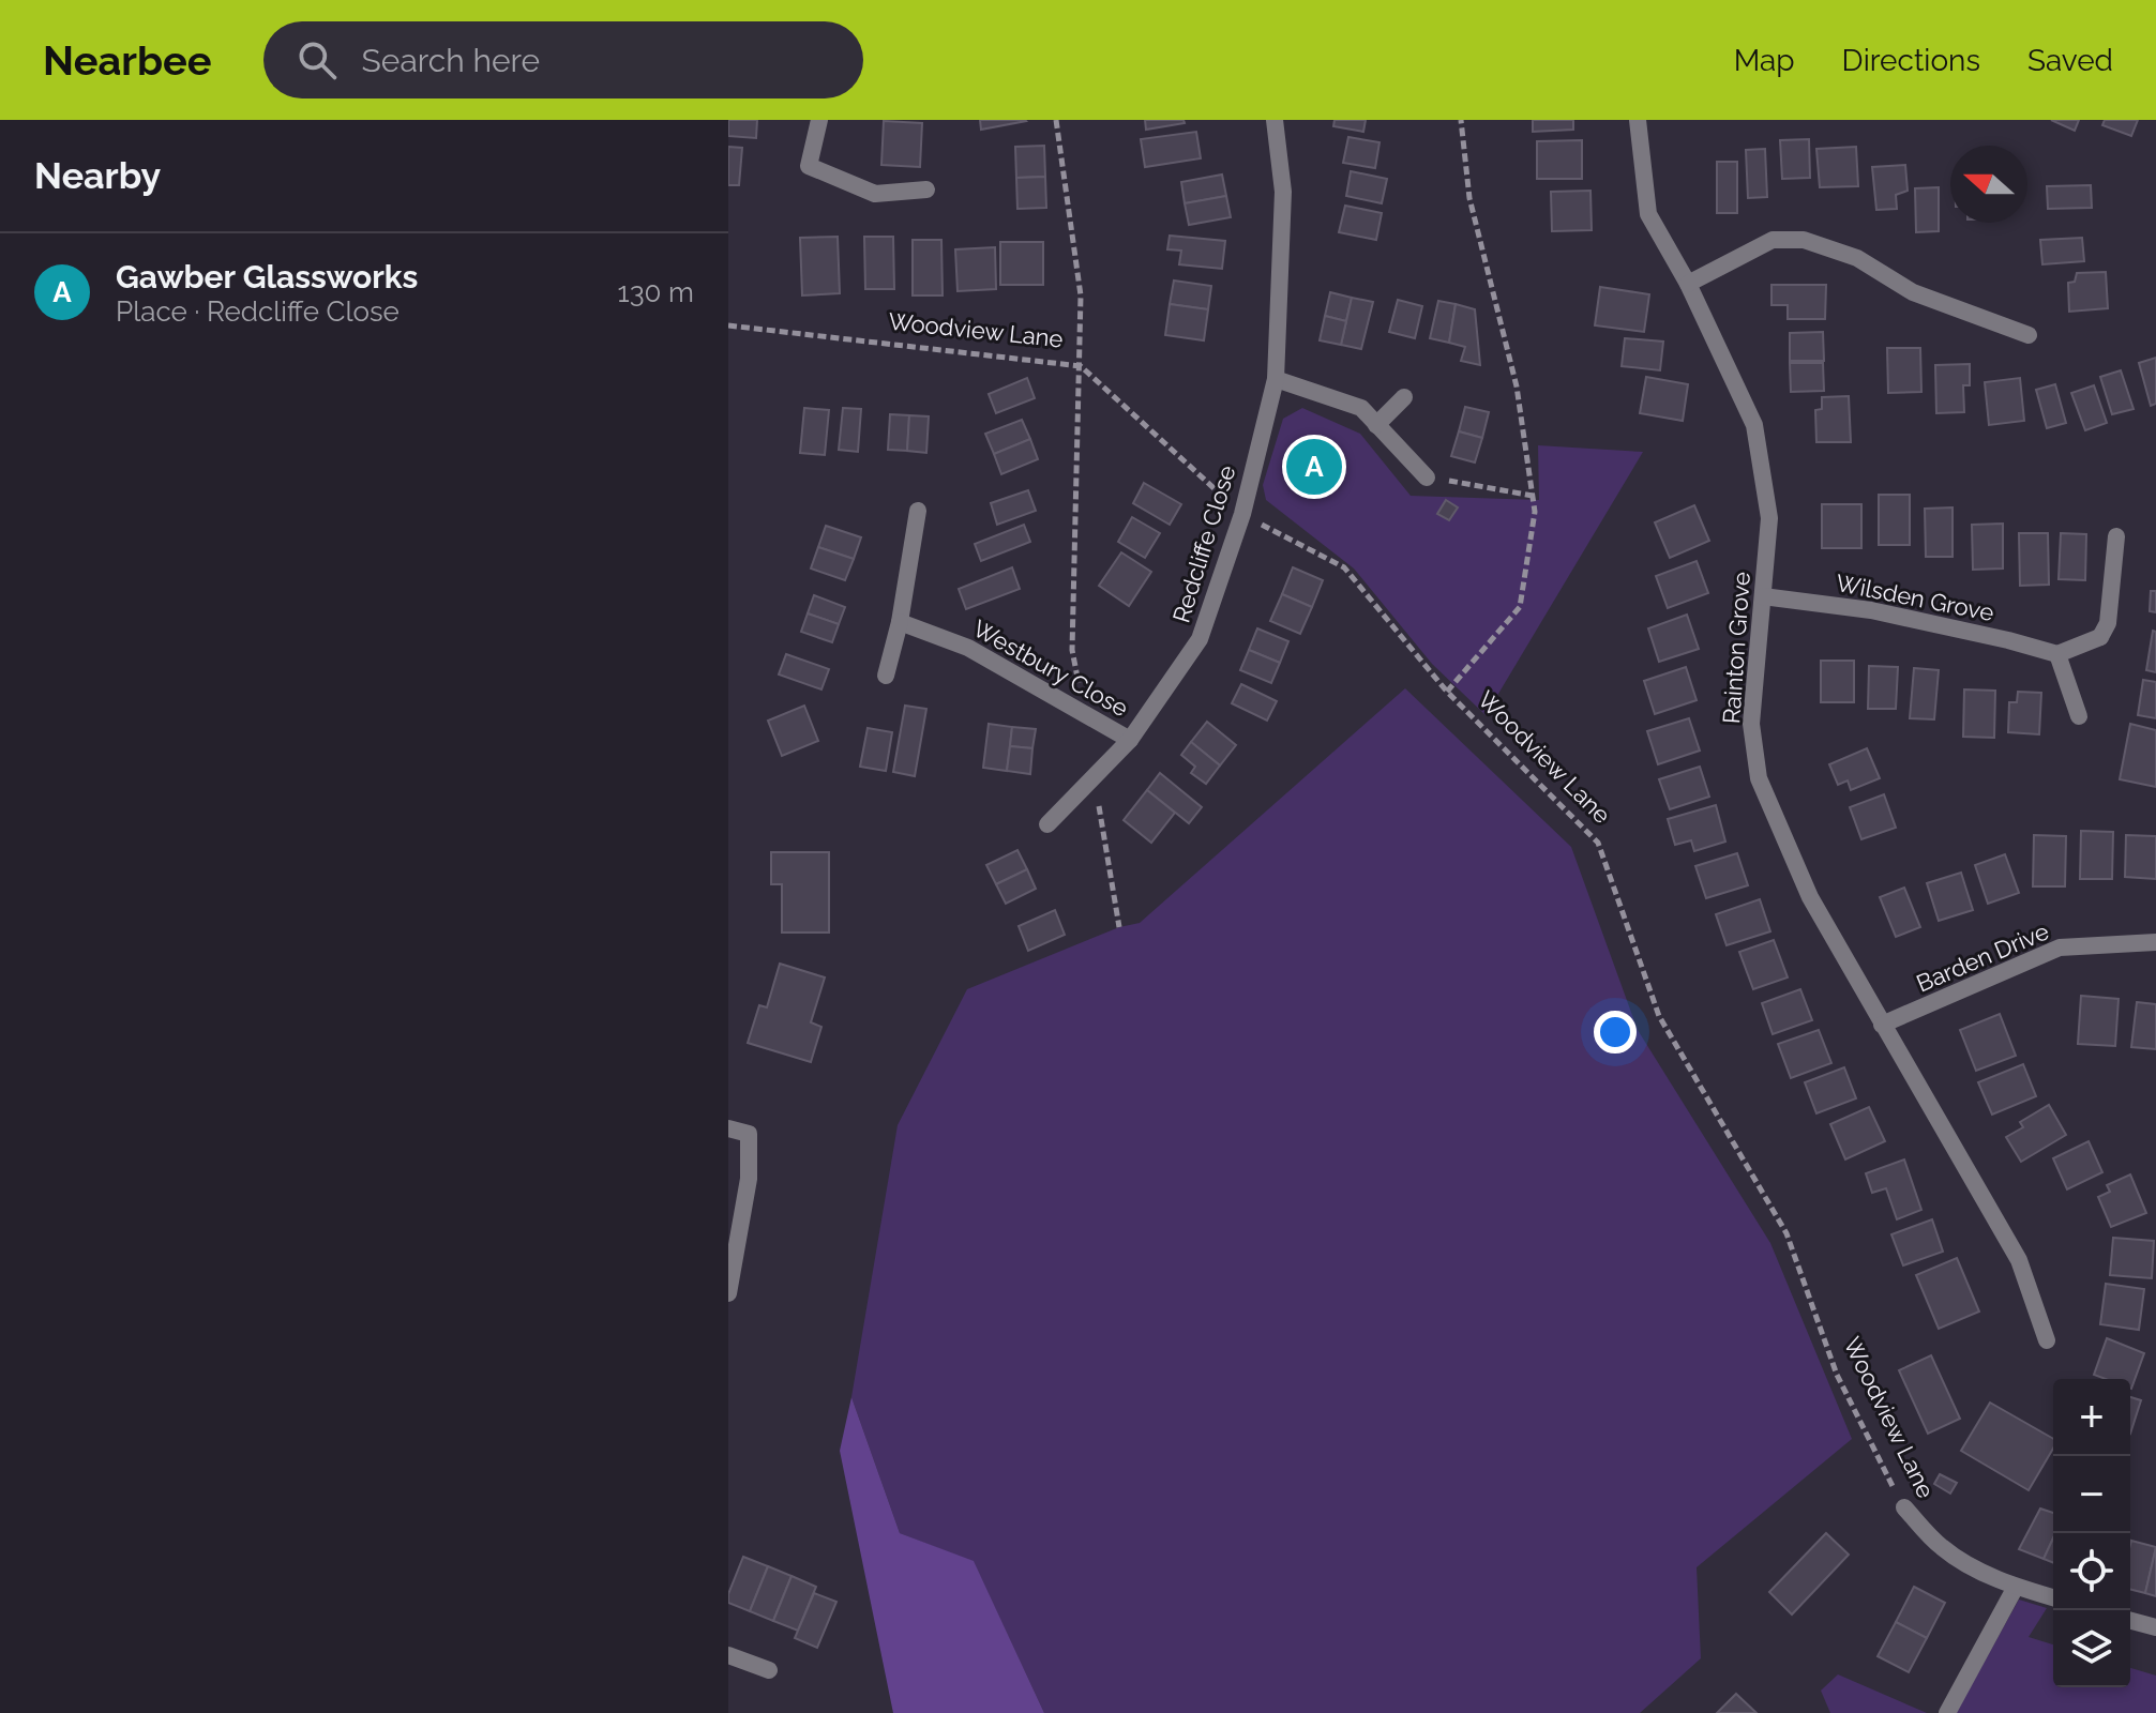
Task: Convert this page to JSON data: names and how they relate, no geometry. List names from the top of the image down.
{
  "streets": {
    "street": [
      "Woodview Lane",
      "Redcliffe Close",
      "Wilsden Grove",
      "Rainton Grove",
      "Westbury Close",
      "Barden Drive"
    ]
  },
  "crossings": [
    ["Woodview Lane", "Redcliffe Close"],
    ["Redcliffe Close", "Westbury Close"],
    ["Wilsden Grove", "Rainton Grove"],
    ["Rainton Grove", "Barden Drive"]
  ],
  "north": "left",
  "page": {
    "header": "Nearbee",
    "search": "Search here",
    "nav": ["Map", "Directions", "Saved"],
    "heading": "Nearby",
    "list": [
      {
        "mark": "A",
        "name": "Gawber Glassworks",
        "note": "Place · Redcliffe Close",
        "value": "130 m"
      }
    ],
    "pins": "A",
    "map_buttons": ["+", "−"]
  }
}
